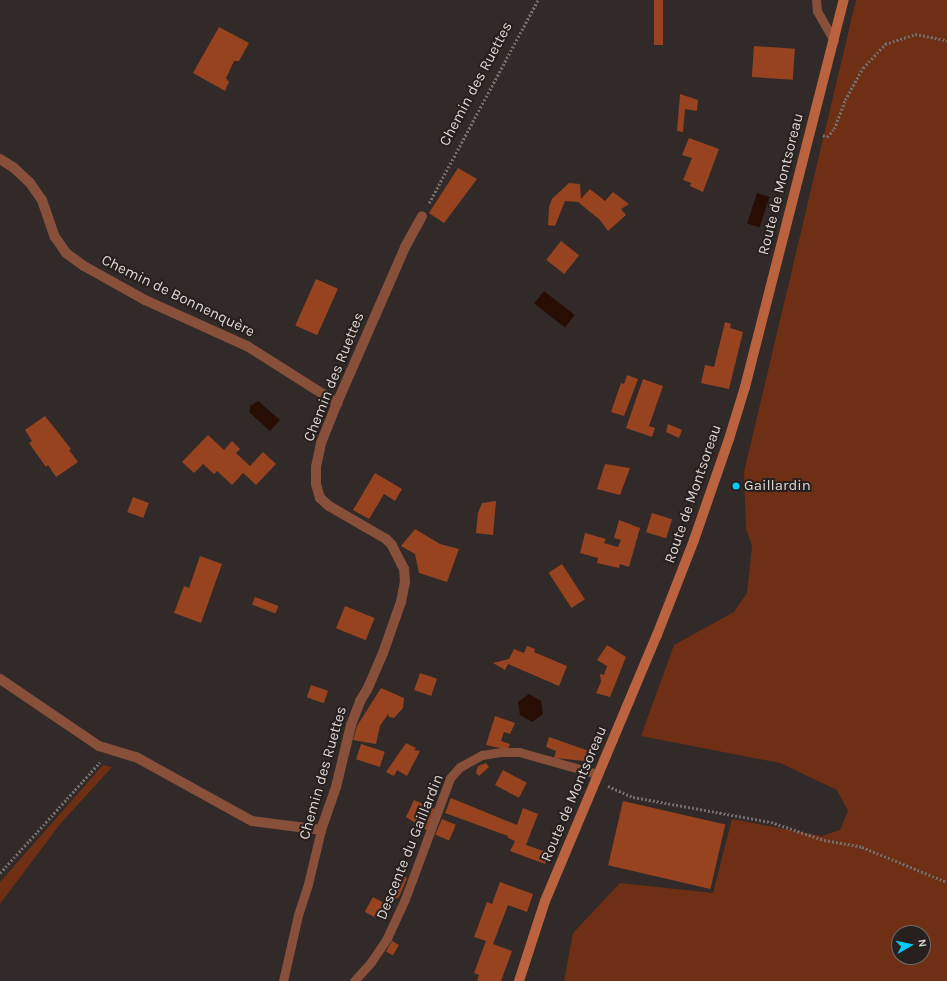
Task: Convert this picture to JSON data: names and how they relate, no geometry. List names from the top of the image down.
{
  "streets": {
    "main road": ["Route de Montsoreau"],
    "street": ["Chemin des Ruettes", "Chemin de Bonnenquère"],
    "lane": ["Descente du Gaillardin"]
  },
  "crossings": [
    ["Chemin des Ruettes", "Chemin de Bonnenquère"],
    ["Route de Montsoreau", "Descente du Gaillardin"]
  ],
  "places": ["Gaillardin"],
  "north": "right"
}
